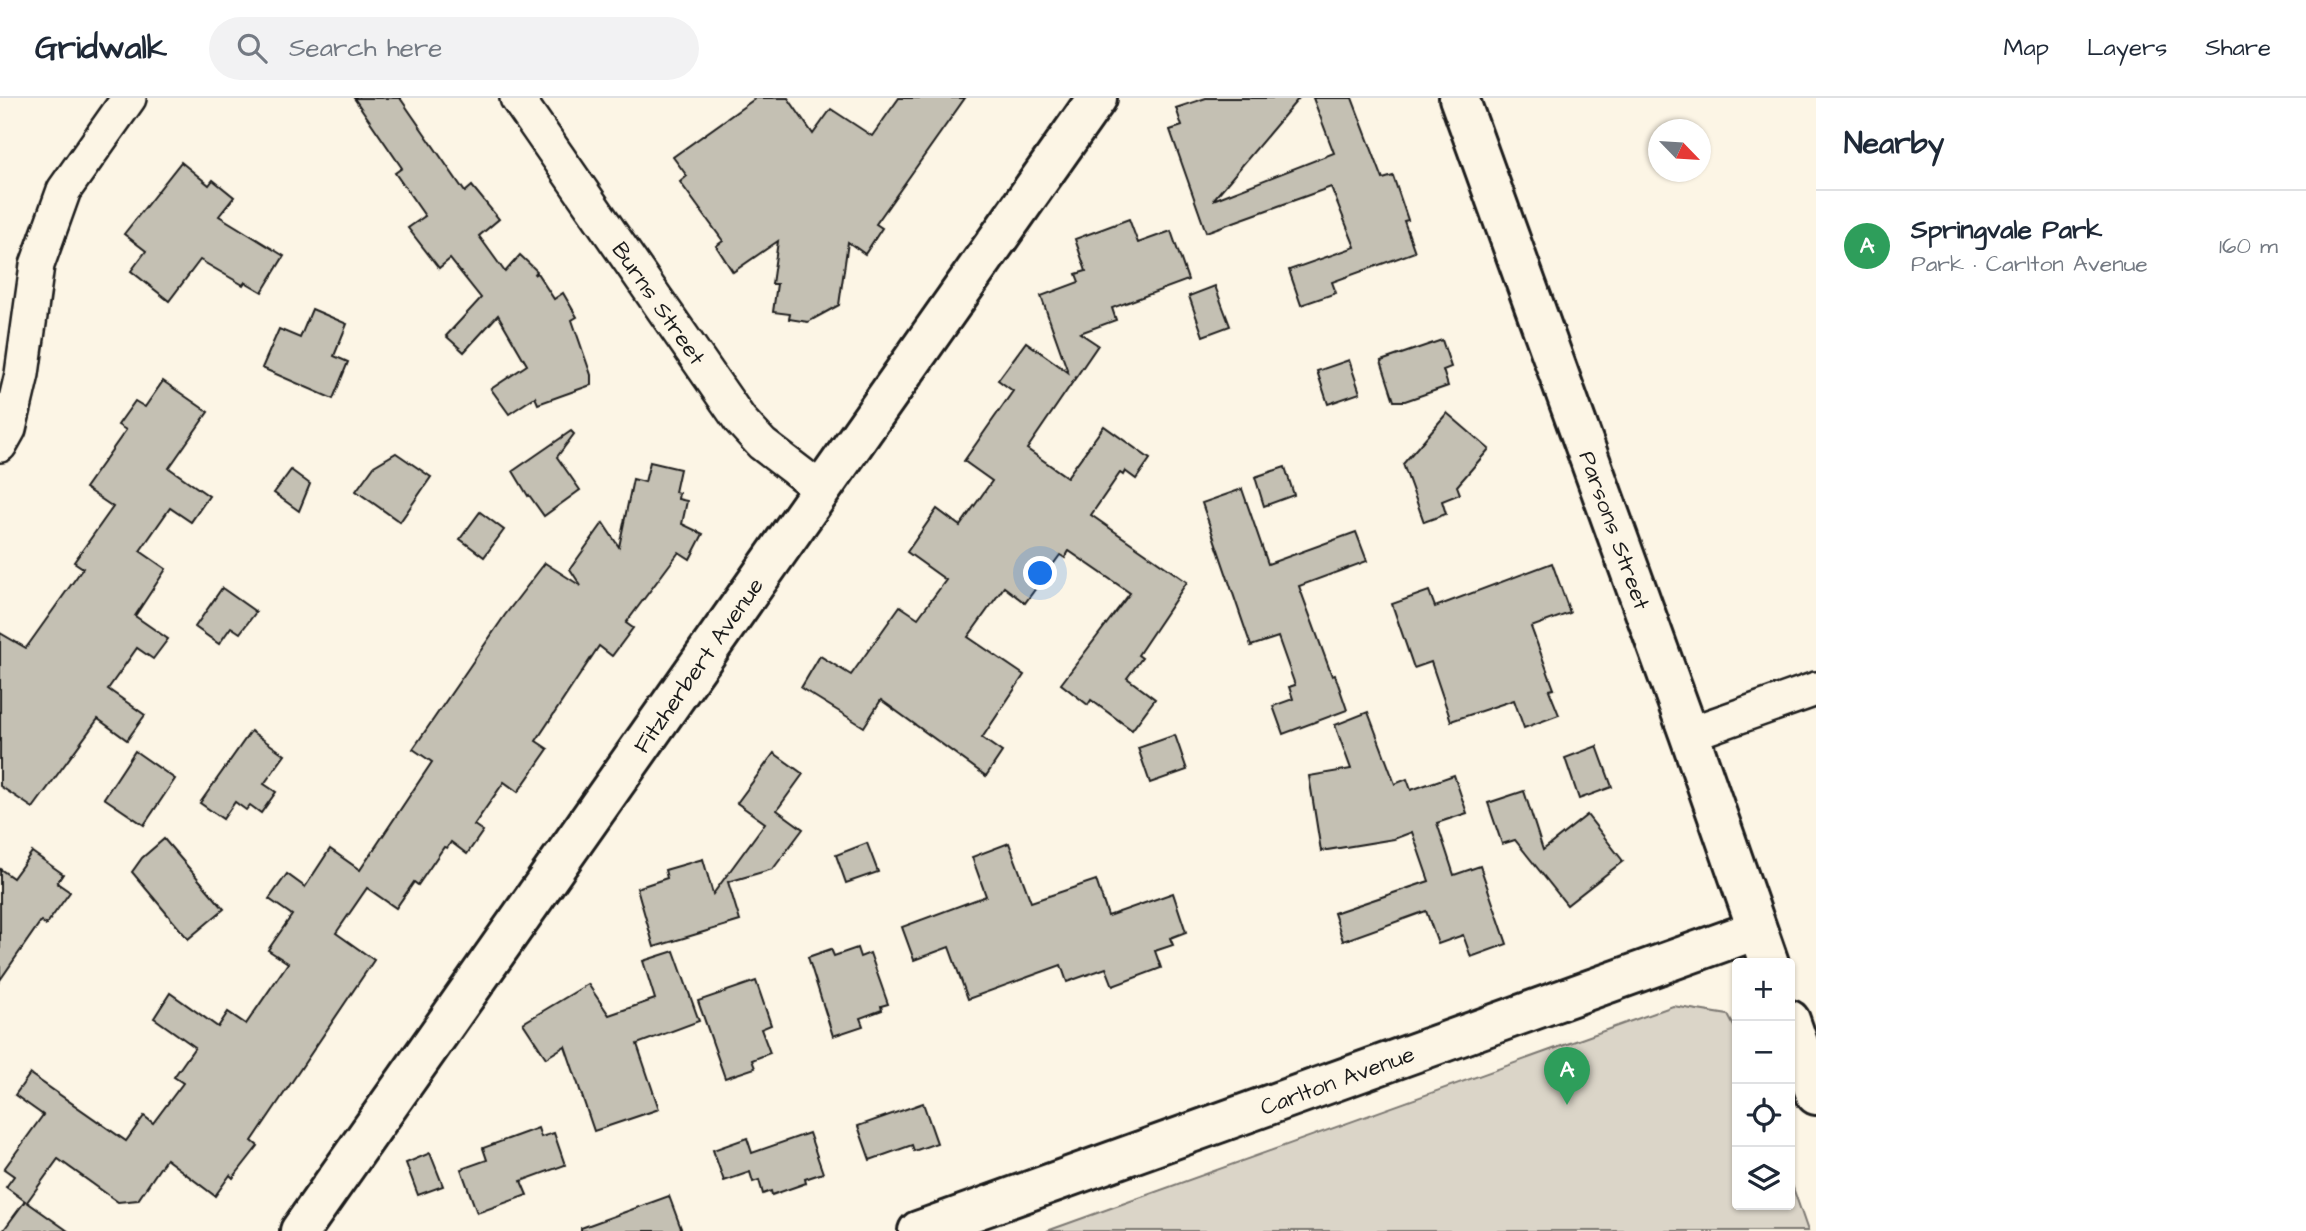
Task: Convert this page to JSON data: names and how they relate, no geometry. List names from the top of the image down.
{
  "streets": {
    "main road": ["Parsons Street", "Fitzherbert Avenue", "Carlton Avenue"],
    "street": ["Burns Street"]
  },
  "crossings": [
    ["Burns Street", "Fitzherbert Avenue"],
    ["Parsons Street", "Carlton Avenue"]
  ],
  "north": "bottom right",
  "page": {
    "header": "Gridwalk",
    "search": "Search here",
    "nav": ["Map", "Layers", "Share"],
    "heading": "Nearby",
    "list": [
      {
        "mark": "A",
        "name": "Springvale Park",
        "note": "Park · Carlton Avenue",
        "value": "160 m"
      }
    ],
    "map_buttons": ["+", "−"],
    "pins": "A"
  }
}
